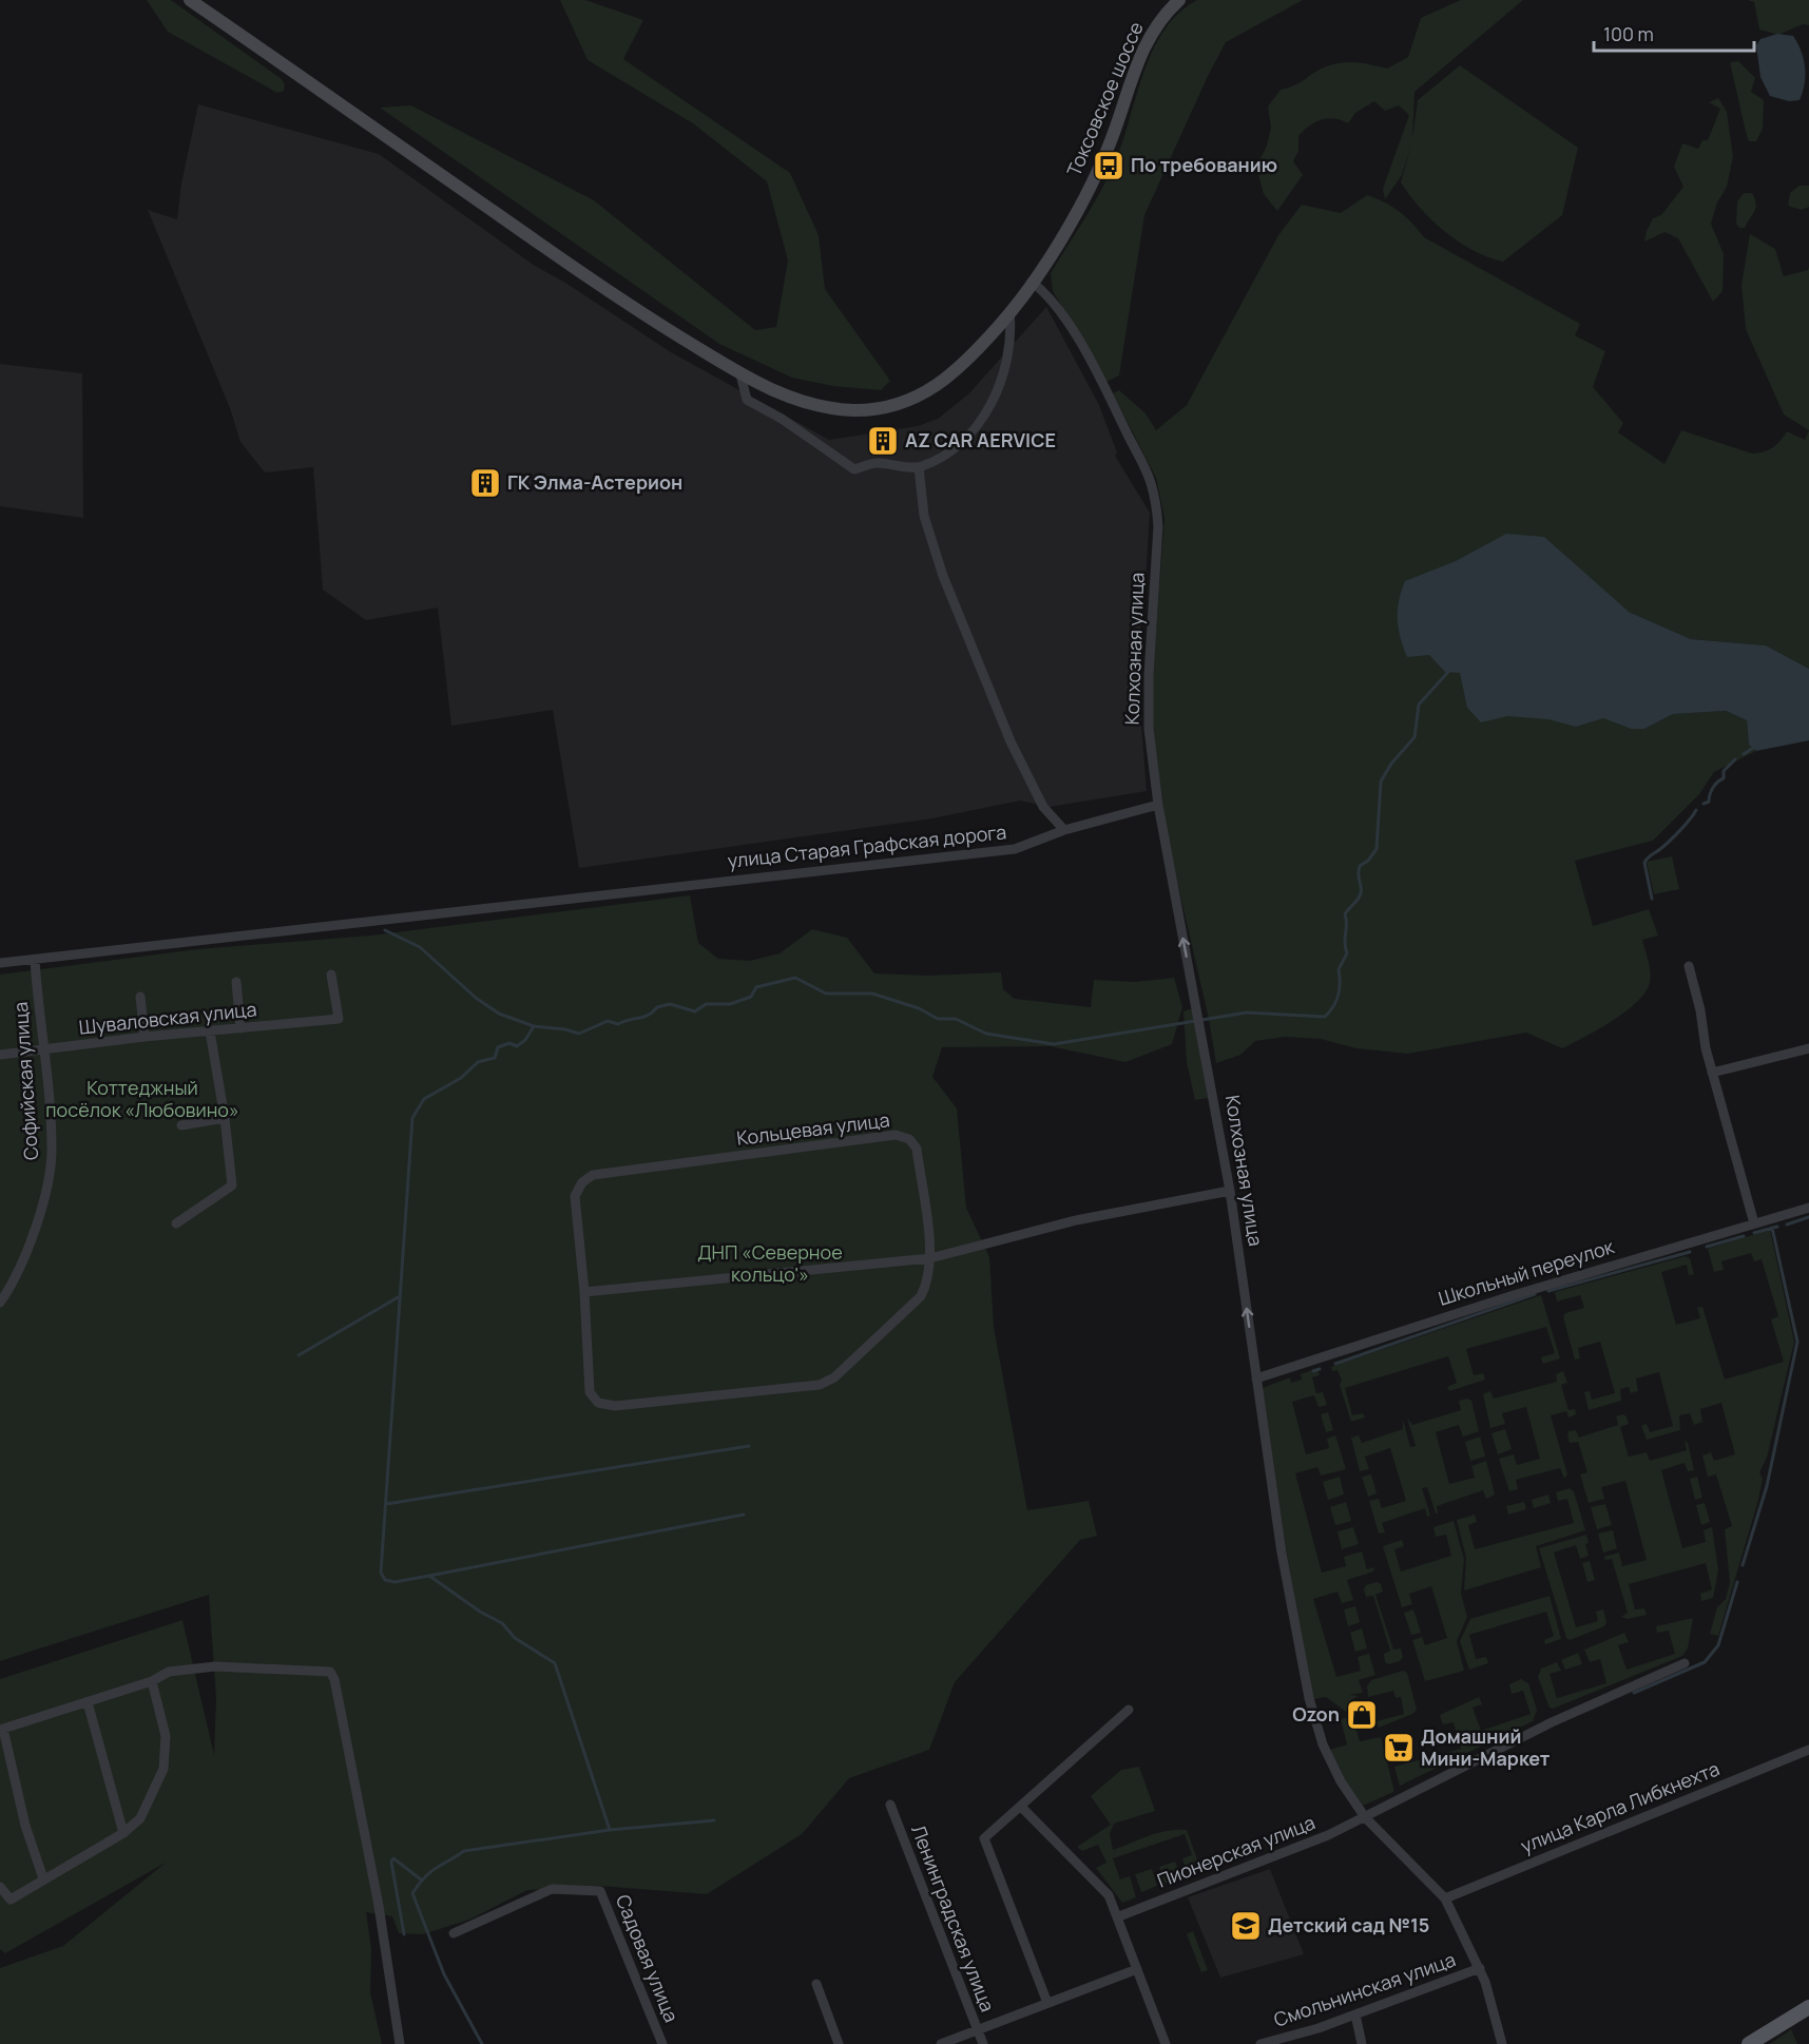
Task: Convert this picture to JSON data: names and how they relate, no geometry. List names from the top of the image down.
{
  "streets": {
    "main road": ["Токсовское шоссе"],
    "street": [
      "Колхозная улица",
      "улица Старая Графская дорога",
      "Шуваловская улица",
      "Софийская улица",
      "Кольцевая улица",
      "Школьный переулок",
      "улица Карла Либкнехта",
      "Пионерская улица",
      "Ленинградская улица",
      "Садовая улица",
      "Смольнинская улица"
    ]
  },
  "crossings": [
    ["Токсовское шоссе", "Колхозная улица"],
    ["Колхозная улица", "улица Старая Графская дорога"],
    ["Колхозная улица", "Школьный переулок"],
    ["Колхозная улица", "улица Карла Либкнехта"],
    ["Колхозная улица", "Пионерская улица"],
    ["Колхозная улица", "Смольнинская улица"],
    ["улица Старая Графская дорога", "Софийская улица"],
    ["Шуваловская улица", "Софийская улица"]
  ],
  "parks": ["Коттеджный посёлок «Любовино»", "ДНП «Северное кольцо'»"],
  "places": {
    "bus stop": ["По требованию"],
    "building": ["AZ CAR AERVICE", "ГК Элма-Астерион"],
    "shop": ["Ozon"],
    "supermarket": ["Домашний Мини-Маркет"],
    "school or university": ["Детский сад №15"]
  },
  "scale_bar": "100 m"
}
